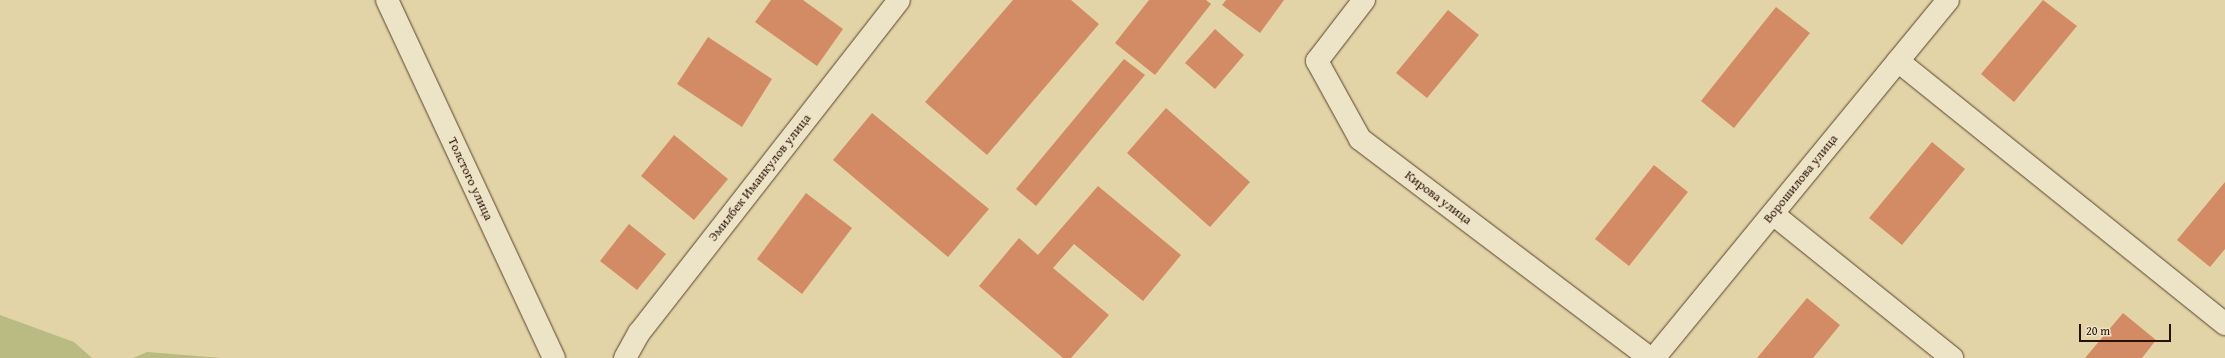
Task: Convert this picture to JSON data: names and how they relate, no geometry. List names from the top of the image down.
{
  "streets": {
    "street": [
      "Эмилбек Иманкулов улица",
      "Толстого улица",
      "Ворошилова улица",
      "Кирова улица"
    ]
  },
  "scale_bar": "20 m"
}
